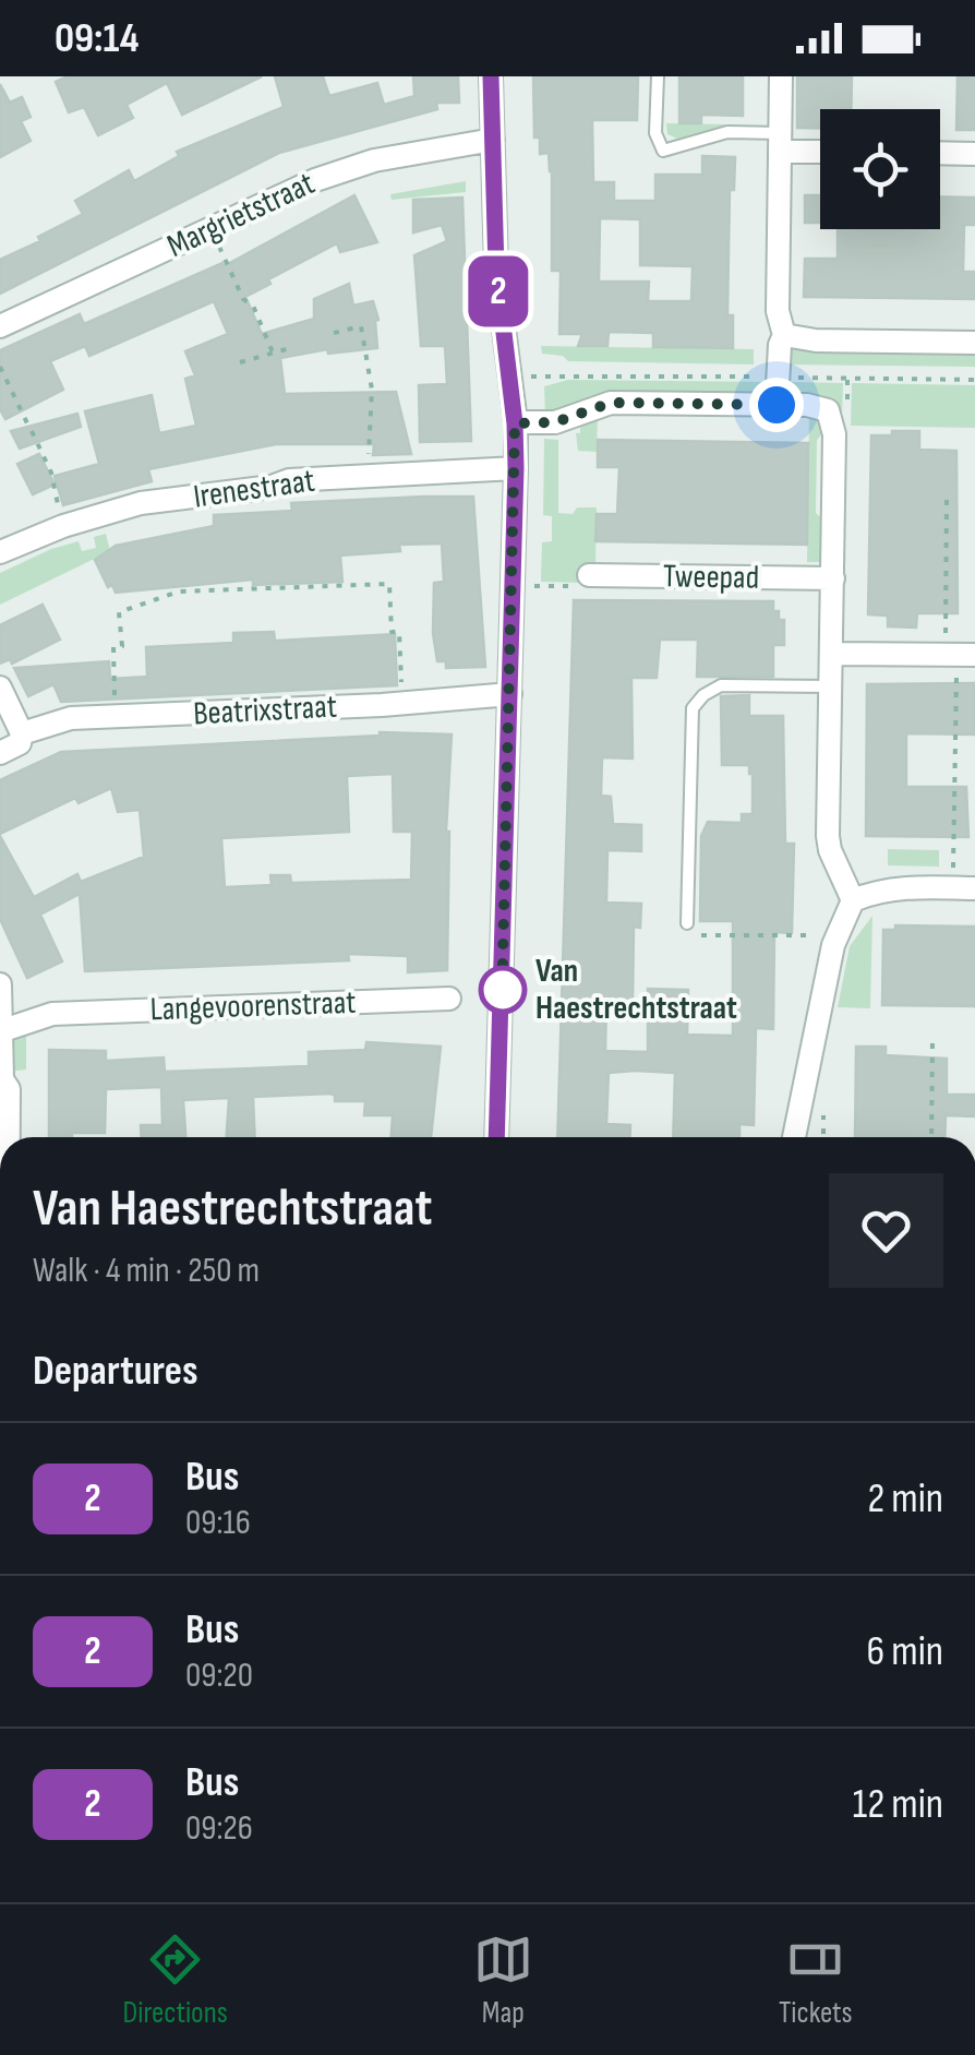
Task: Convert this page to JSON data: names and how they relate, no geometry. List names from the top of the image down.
{
  "streets": {
    "street": [
      "Margrietstraat",
      "Irenestraat",
      "Tweepad",
      "Beatrixstraat",
      "Langevoorenstraat"
    ]
  },
  "places": ["Van Haestrechtstraat"],
  "lines": ["bus line 2"],
  "page": {
    "status": "09:14",
    "on_map": "2",
    "heading": [
      ["Van Haestrechtstraat", "Walk · 4 min · 250 m"],
      "Departures"
    ],
    "list": [
      {
        "mark": "2",
        "name": "Bus",
        "note": "09:16",
        "value": "2 min"
      },
      {
        "mark": "2",
        "name": "Bus",
        "note": "09:20",
        "value": "6 min"
      },
      {
        "mark": "2",
        "name": "Bus",
        "note": "09:26",
        "value": "12 min"
      }
    ],
    "tabs": ["Directions", "Map", "Tickets"]
  }
}
